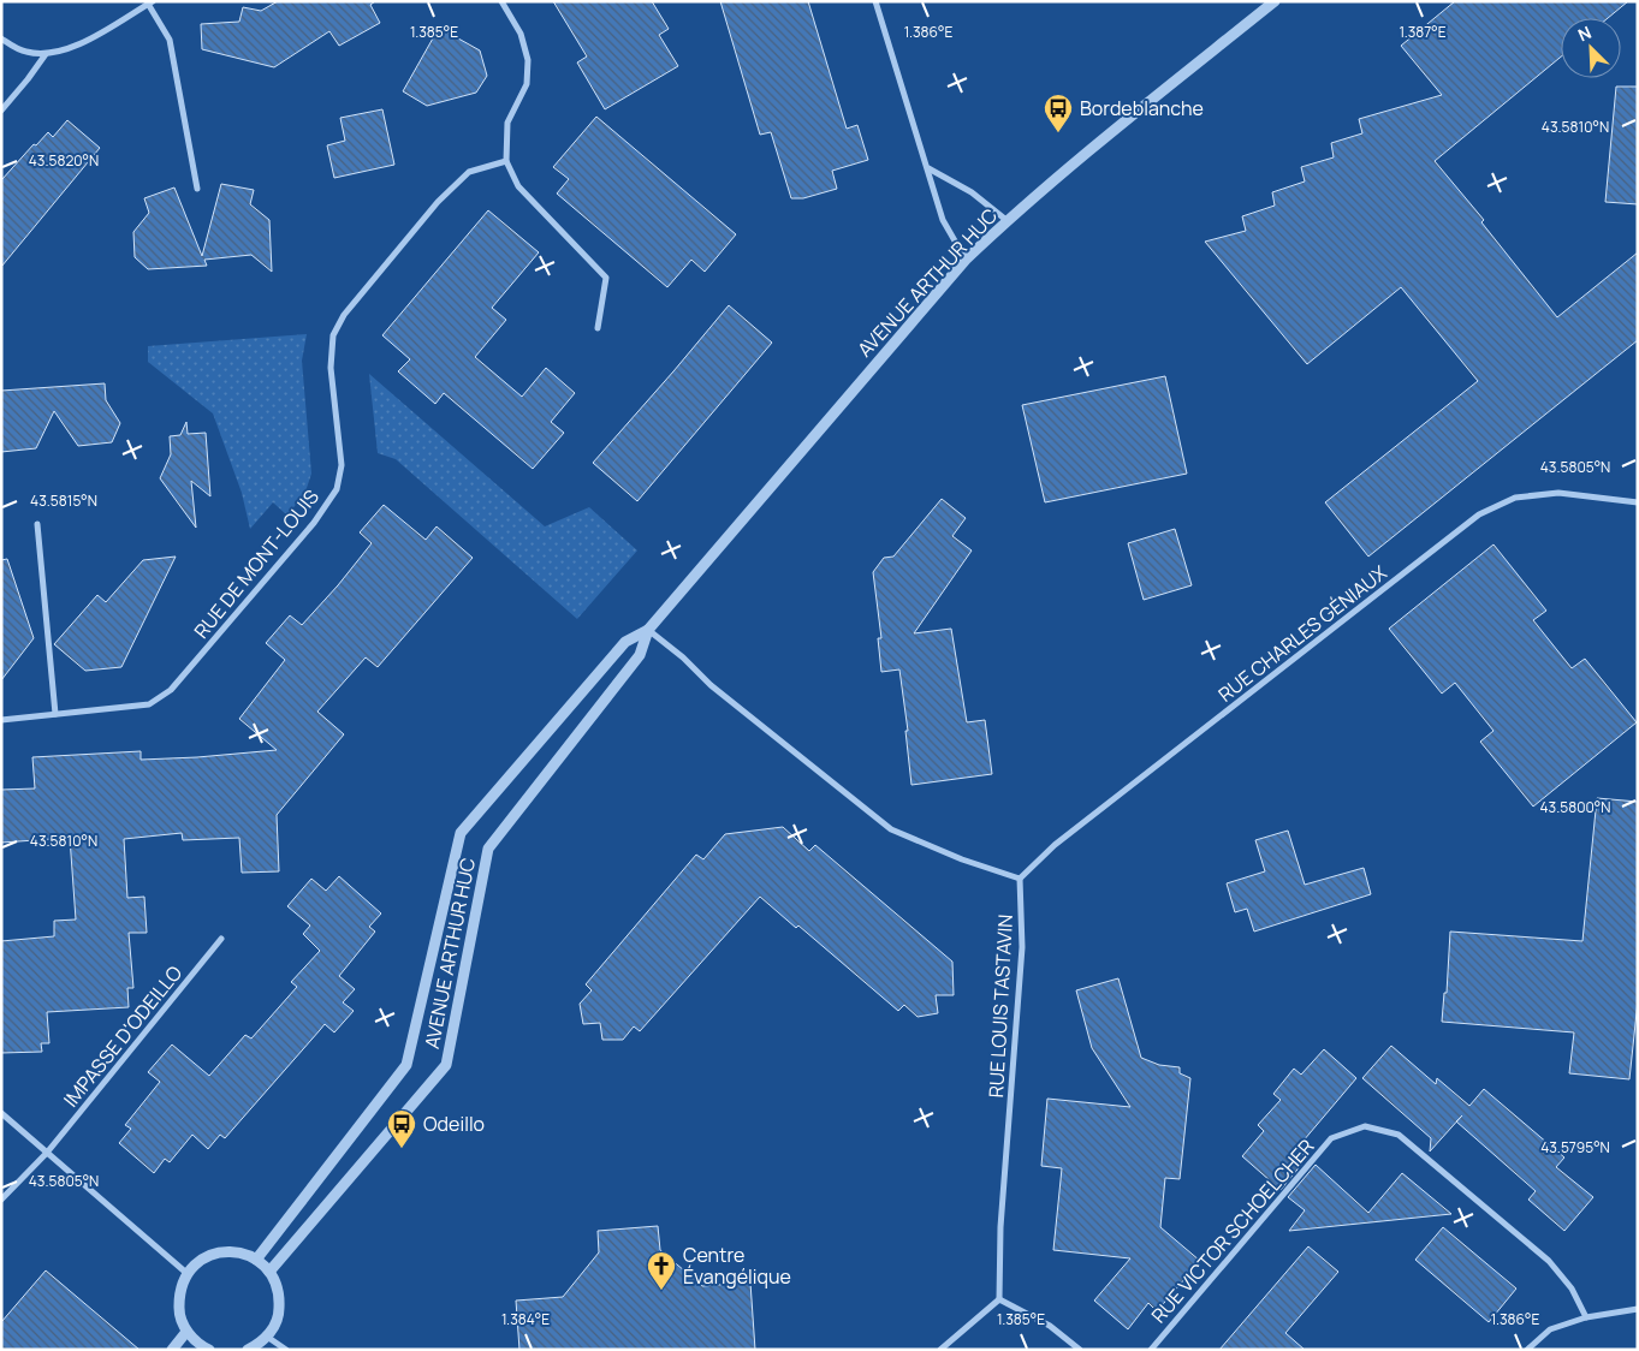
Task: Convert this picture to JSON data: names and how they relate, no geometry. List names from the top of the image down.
{
  "streets": {
    "street": [
      "AVENUE ARTHUR HUC",
      "RUE DE MONT-LOUIS",
      "RUE CHARLES GÉNIAUX",
      "RUE LOUIS TASTAVIN",
      "IMPASSE D'ODEILLO",
      "RUE VICTOR SCHOELCHER"
    ]
  },
  "crossings": [
    ["RUE CHARLES GÉNIAUX", "RUE LOUIS TASTAVIN"]
  ],
  "places": {
    "bus stop": ["Bordeblanche", "Odeillo"],
    "church": ["Centre Évangélique"]
  },
  "north": "top left",
  "coordinates": [
    "1.387°E",
    "1.385°E",
    "1.386°E",
    "43.5810°N",
    "43.5820°N",
    "43.5805°N",
    "43.5815°N",
    "43.5800°N",
    "43.5795°N",
    "1.384°E"
  ]
}
